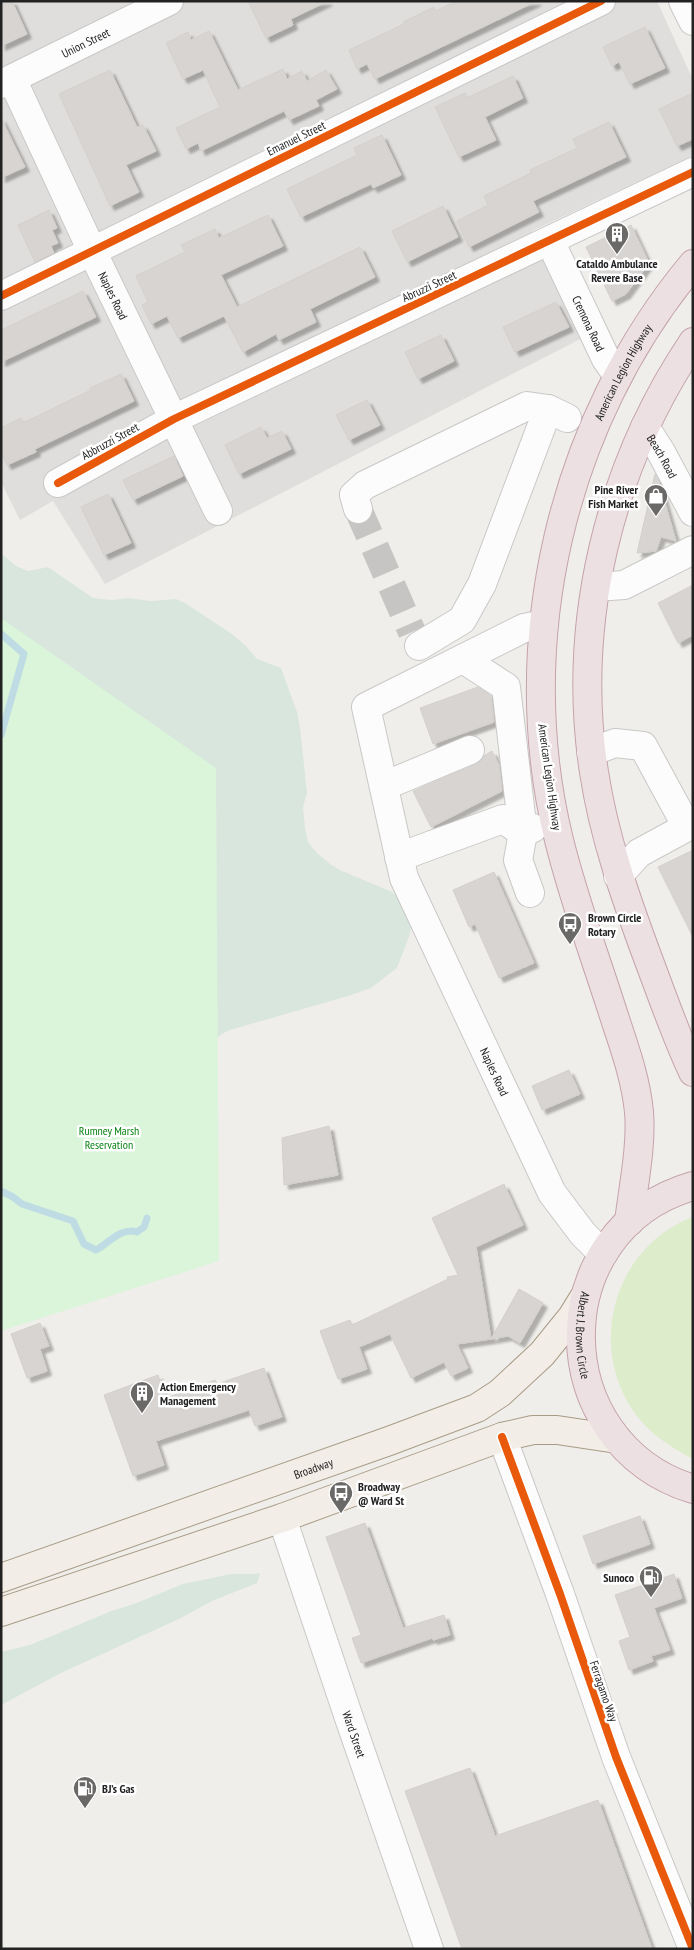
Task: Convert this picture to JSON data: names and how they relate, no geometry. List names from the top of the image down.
{
  "streets": {
    "highway": ["American Legion Highway", "Albert J. Brown Circle"],
    "main road": ["Broadway"],
    "street": [
      "Union Street",
      "Emanuel Street",
      "Abruzzi Street",
      "Naples Road",
      "Cremona Road",
      "Abbruzzi Street",
      "Beach Road",
      "Ferragamo Way",
      "Ward Street"
    ]
  },
  "crossings": [
    ["Union Street", "Naples Road"],
    ["Emanuel Street", "Naples Road"],
    ["Abruzzi Street", "Naples Road"],
    ["Abruzzi Street", "Cremona Road"],
    ["Abruzzi Street", "Abbruzzi Street"],
    ["Naples Road", "Abbruzzi Street"],
    ["Naples Road", "Albert J. Brown Circle"],
    ["Cremona Road", "American Legion Highway"],
    ["American Legion Highway", "Albert J. Brown Circle"],
    ["Albert J. Brown Circle", "Broadway"]
  ],
  "parks": ["Rumney Marsh Reservation"],
  "places": {
    "building": ["Cataldo Ambulance Revere Base", "Action Emergency Management"],
    "shop": ["Pine River Fish Market"],
    "bus stop": ["Brown Circle Rotary", "Broadway @ Ward St"],
    "fuel station": ["Sunoco", "BJ’s Gas"]
  }
}
